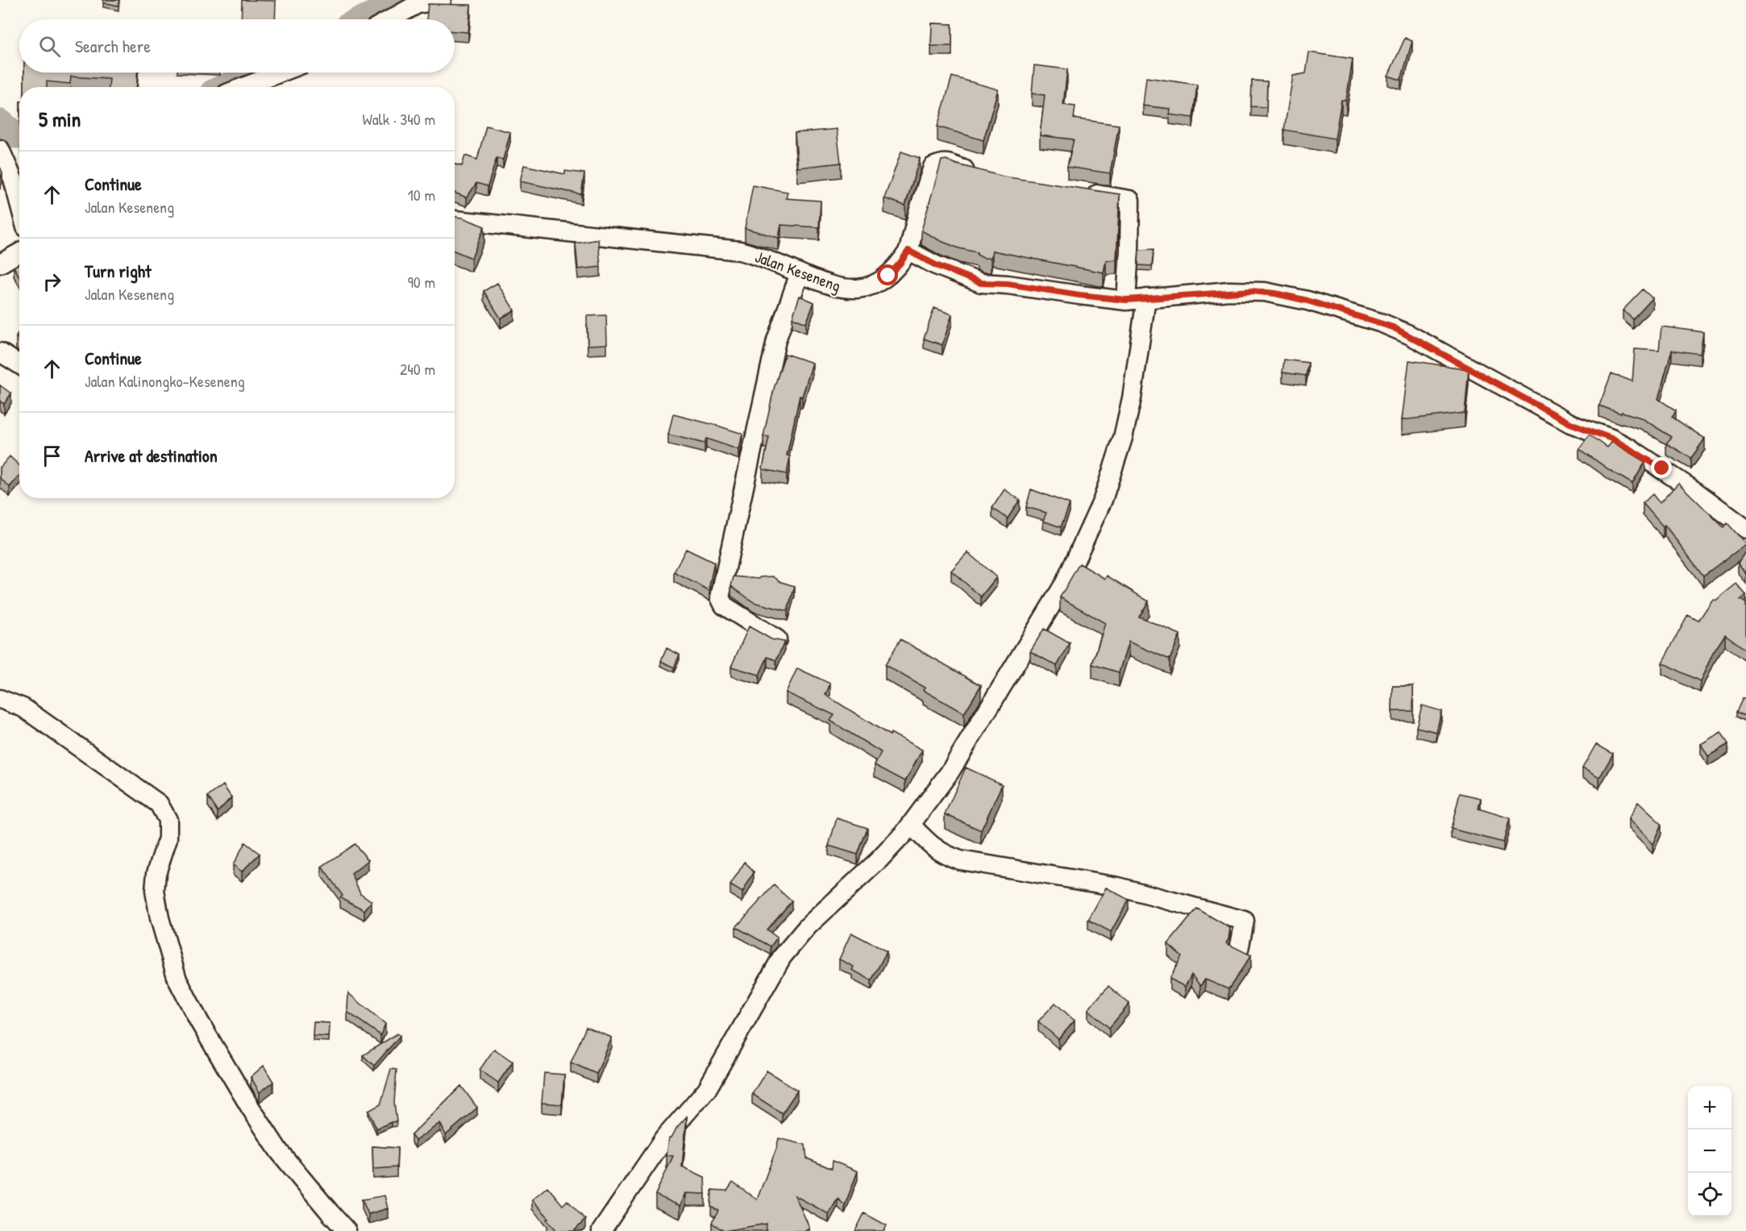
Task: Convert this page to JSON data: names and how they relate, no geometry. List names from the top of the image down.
{
  "streets": {
    "street": ["Jalan Keseneng"]
  },
  "page": {
    "search": "Search here",
    "heading": ["5 min", "Walk · 340 m"],
    "list": [
      ["Continue", "Jalan Keseneng", "10 m"],
      ["Turn right", "Jalan Keseneng", "90 m"],
      ["Continue", "Jalan Kalinongko-Keseneng", "240 m"],
      "Arrive at destination"
    ],
    "map_buttons": ["+", "−"]
  }
}
